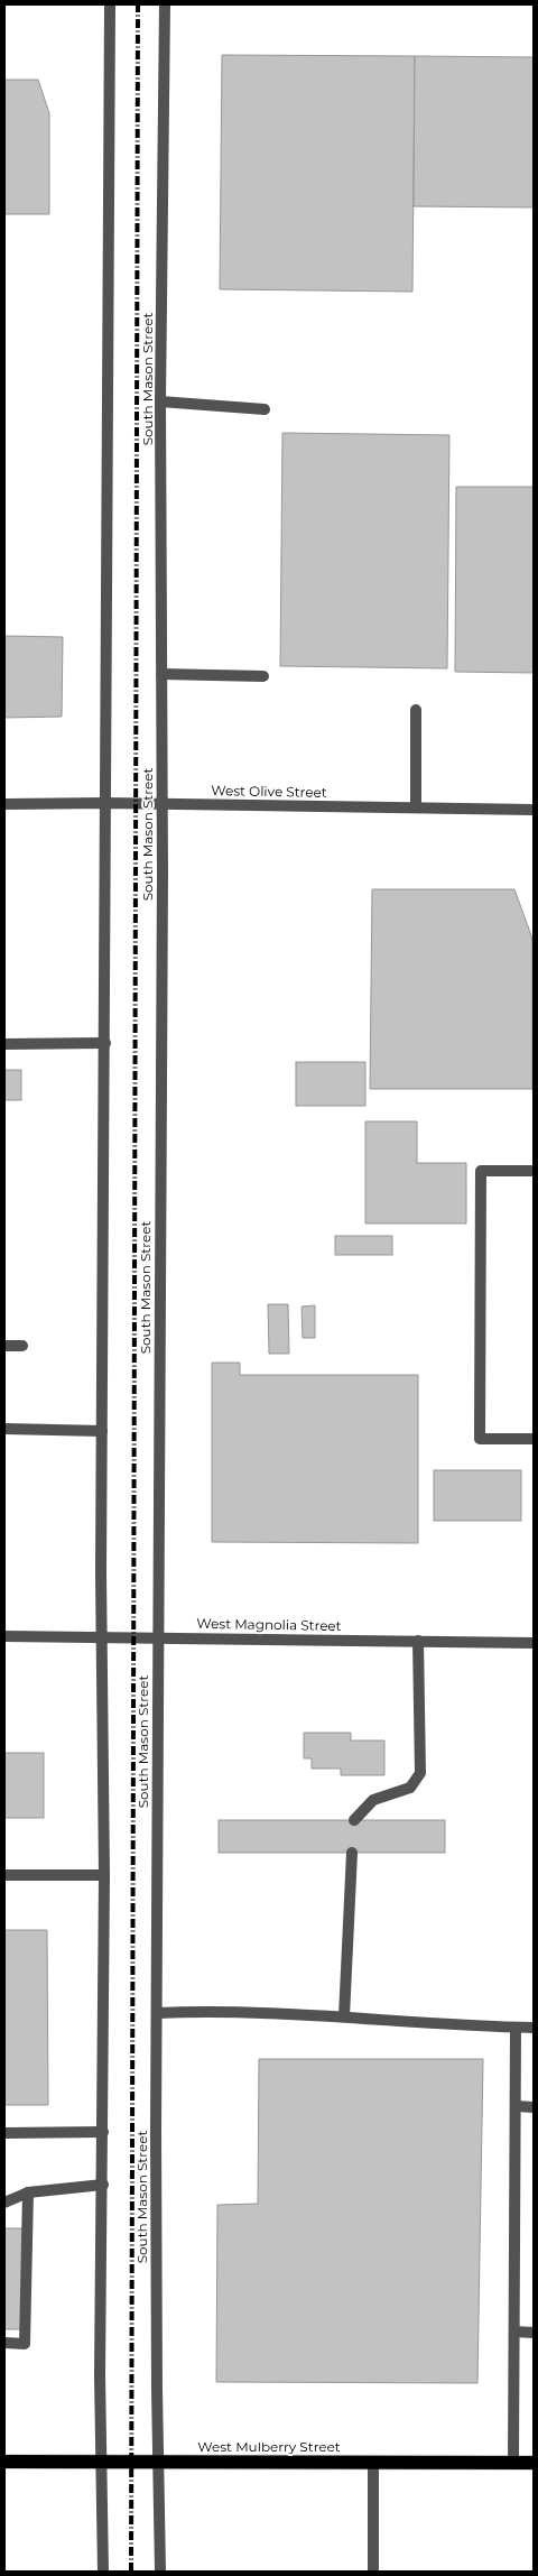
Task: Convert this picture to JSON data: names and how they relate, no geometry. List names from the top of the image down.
{
  "streets": {
    "main road": ["West Mulberry Street"],
    "street": ["South Mason Street", "West Olive Street", "West Magnolia Street"]
  },
  "crossings": [
    ["South Mason Street", "West Olive Street"],
    ["South Mason Street", "West Magnolia Street"],
    ["South Mason Street", "West Mulberry Street"]
  ]
}
